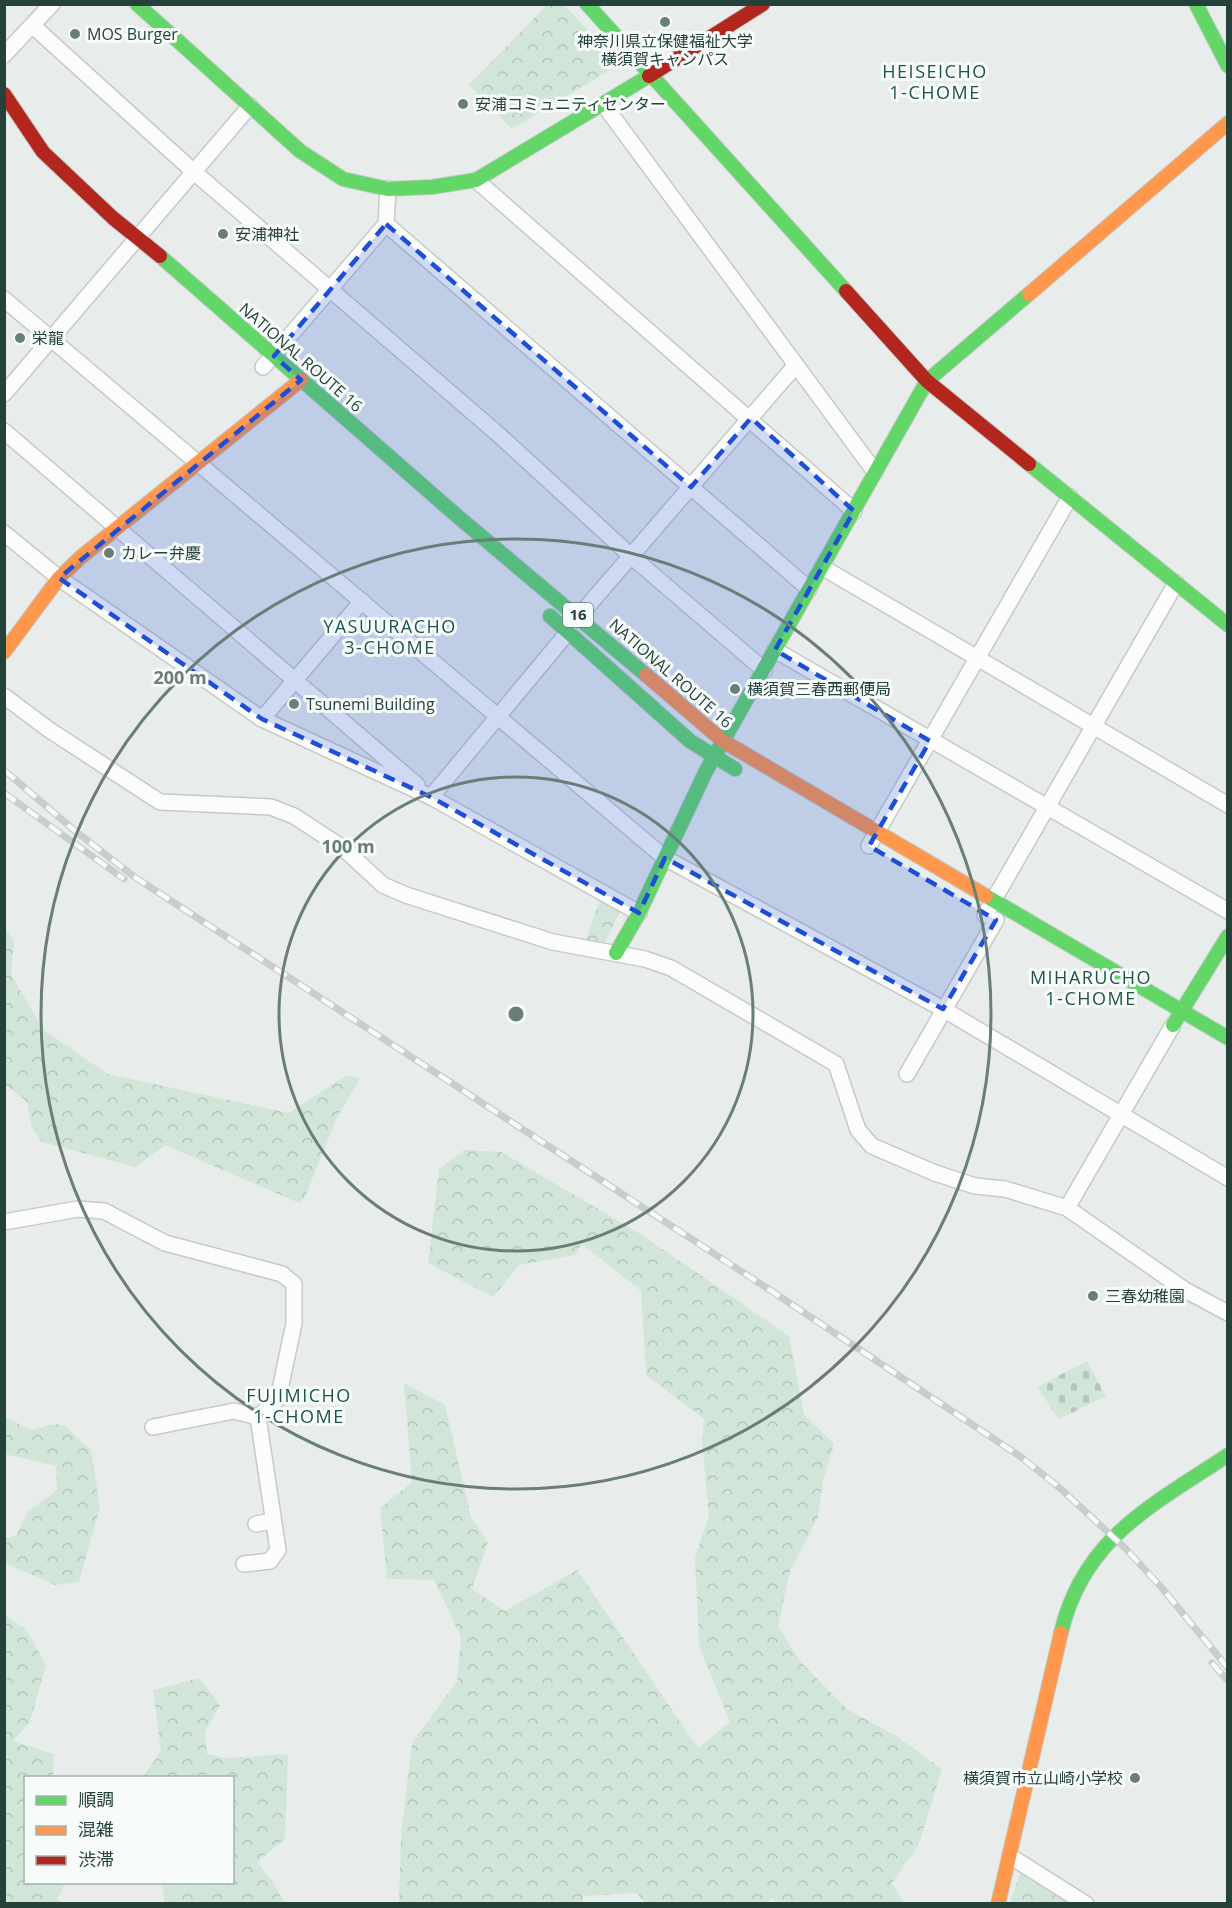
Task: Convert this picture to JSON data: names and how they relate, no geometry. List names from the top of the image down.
{
  "streets": {
    "main road": ["NATIONAL ROUTE 16", "16"]
  },
  "districts": [
    "HEISEICHO 1-CHOME",
    "YASUURACHO 3-CHOME",
    "MIHARUCHO 1-CHOME",
    "FUJIMICHO 1-CHOME"
  ],
  "places": [
    "神奈川県立保健福祉大学 横須賀キャンパス",
    "MOS Burger",
    "安浦コミュニティセンター",
    "安浦神社",
    "栄龍",
    "カレー弁慶",
    "横須賀三春西郵便局",
    "Tsunemi Building",
    "三春幼稚園",
    "横須賀市立山崎小学校"
  ],
  "legend": ["順調", "混雑", "渋滞"],
  "rings": ["200 m", "100 m"]
}
